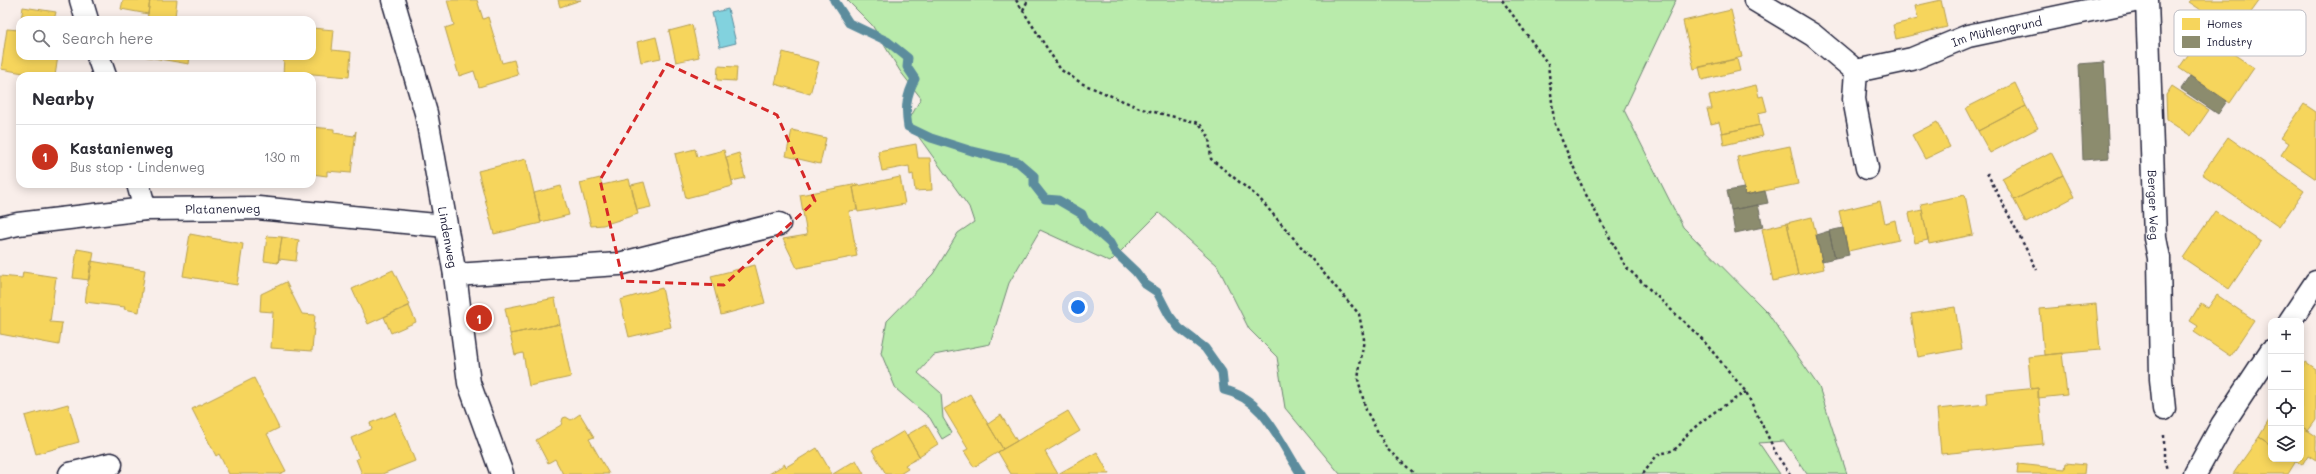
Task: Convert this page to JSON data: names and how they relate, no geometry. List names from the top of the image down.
{
  "streets": {
    "street": [
      "Im Mühlengrund",
      "Berger Weg",
      "Platanenweg",
      "Lindenweg"
    ]
  },
  "crossings": [
    ["Platanenweg", "Lindenweg"]
  ],
  "legend": ["Homes", "Industry"],
  "page": {
    "search": "Search here",
    "heading": "Nearby",
    "list": [
      {
        "mark": "1",
        "name": "Kastanienweg",
        "note": "Bus stop · Lindenweg",
        "value": "130 m"
      }
    ],
    "pins": "1",
    "map_buttons": ["+", "−"]
  }
}
